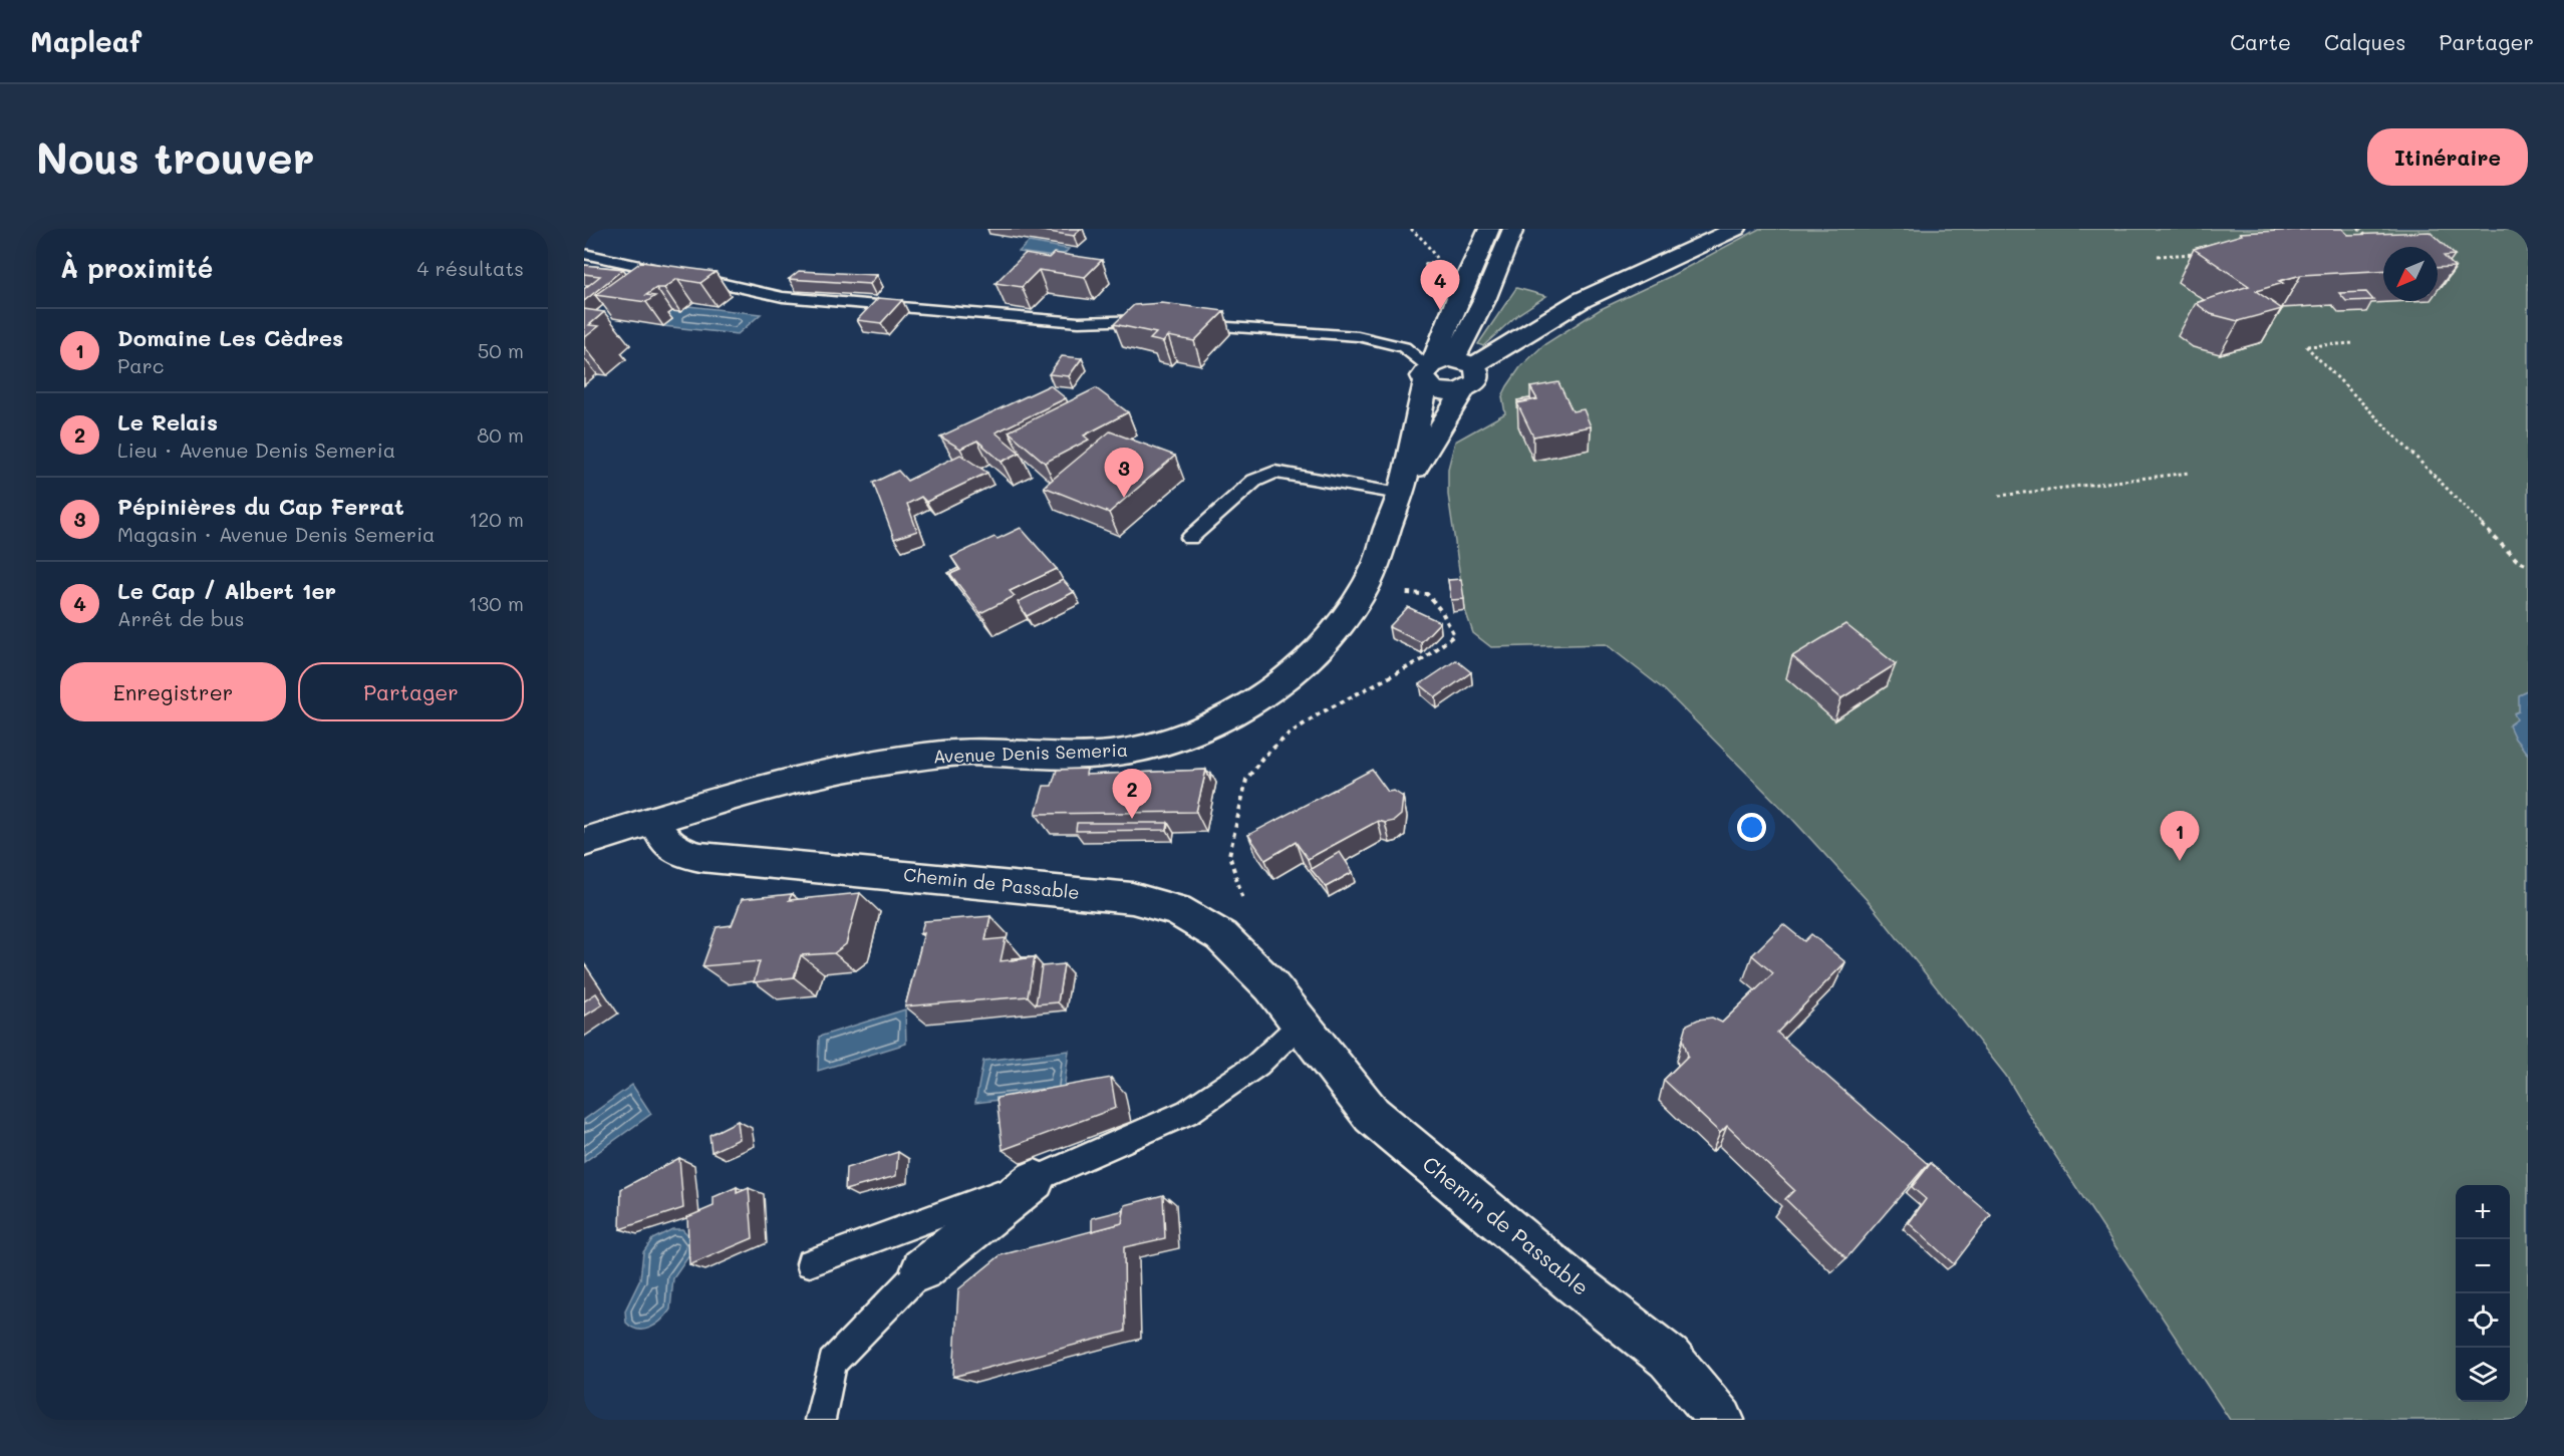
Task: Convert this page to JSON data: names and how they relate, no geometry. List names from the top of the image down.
{
  "streets": {
    "main road": ["Avenue Denis Semeria", "Chemin de Passable"]
  },
  "crossings": [
    ["Avenue Denis Semeria", "Chemin de Passable"]
  ],
  "north": "bottom left",
  "page": {
    "header": "Mapleaf",
    "nav": ["Carte", "Calques", "Partager"],
    "buttons": [
      "Itinéraire",
      ["Enregistrer", "Partager"]
    ],
    "title": "Nous trouver",
    "heading": ["À proximité", "4 résultats"],
    "pins": [
      "4",
      "3",
      "2",
      "1"
    ],
    "list": [
      {
        "mark": "1",
        "name": "Domaine Les Cèdres",
        "note": "Parc",
        "value": "50 m"
      },
      {
        "mark": "2",
        "name": "Le Relais",
        "note": "Lieu · Avenue Denis Semeria",
        "value": "80 m"
      },
      {
        "mark": "3",
        "name": "Pépinières du Cap Ferrat",
        "note": "Magasin · Avenue Denis Semeria",
        "value": "120 m"
      },
      {
        "mark": "4",
        "name": "Le Cap / Albert 1er",
        "note": "Arrêt de bus",
        "value": "130 m"
      }
    ],
    "map_buttons": ["+", "−"]
  }
}
